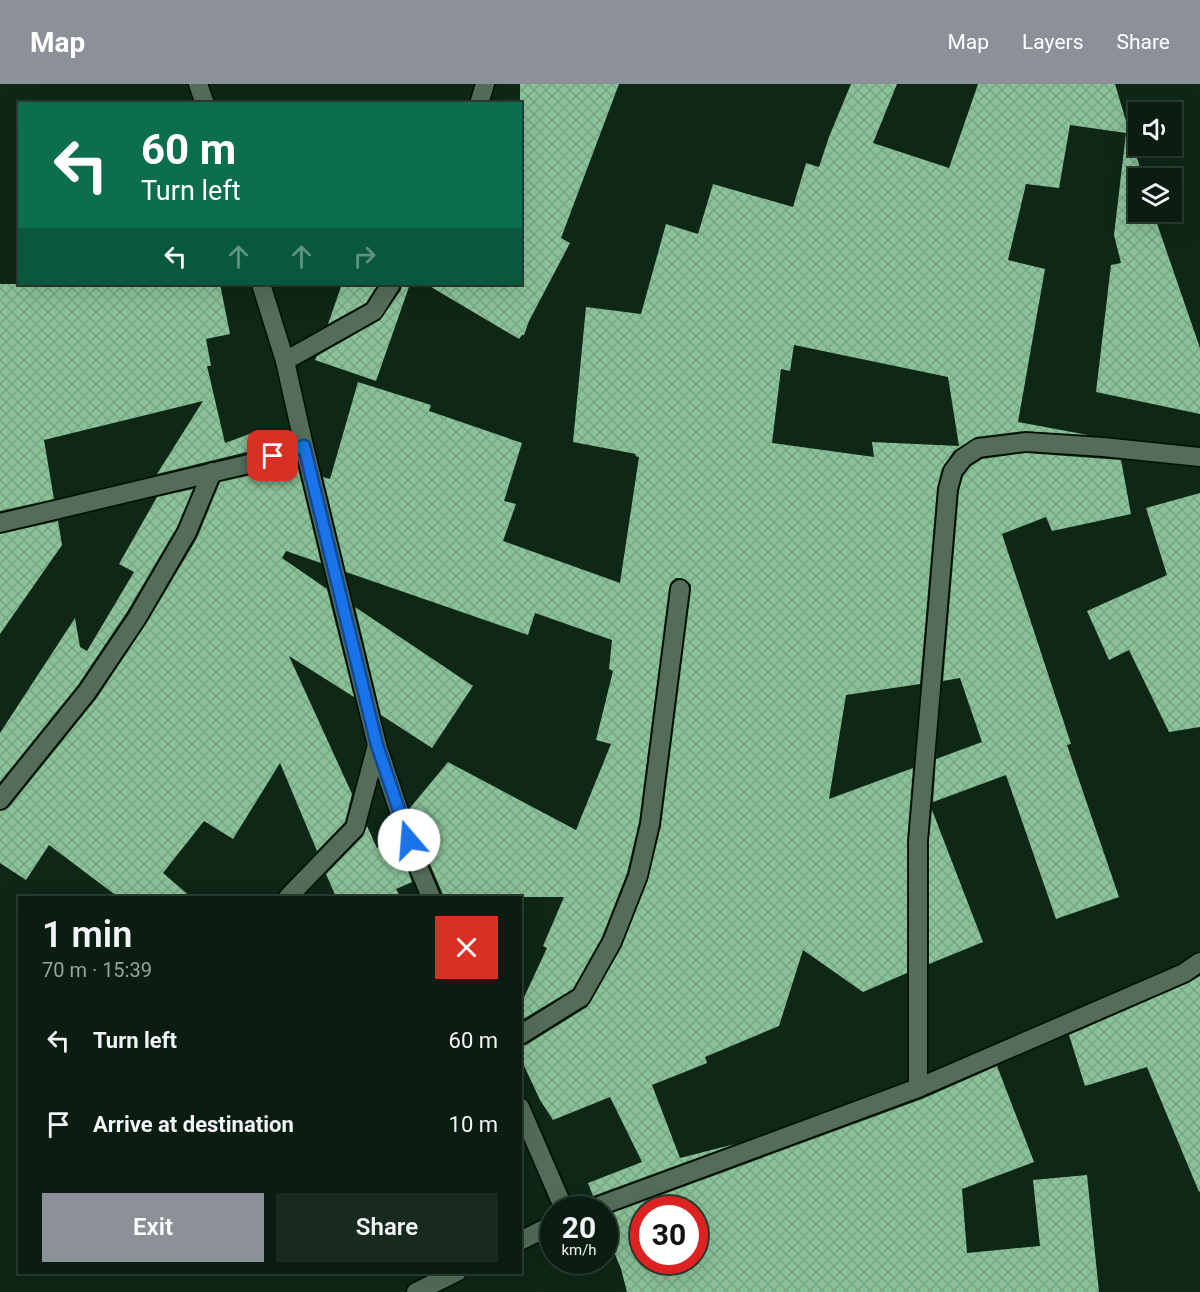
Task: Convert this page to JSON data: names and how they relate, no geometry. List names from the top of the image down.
{
  "page": {
    "header": "Map",
    "nav": ["Map", "Layers", "Share"],
    "turn": ["60 m", "Turn left"],
    "heading": ["1 min", "70 m · 15:39"],
    "list": [
      {
        "name": "Turn left",
        "value": "60 m"
      },
      {
        "name": "Arrive at destination",
        "value": "10 m"
      }
    ],
    "buttons": ["Exit", "Share"],
    "speed": "20 km/h",
    "limit": "30"
  }
}
